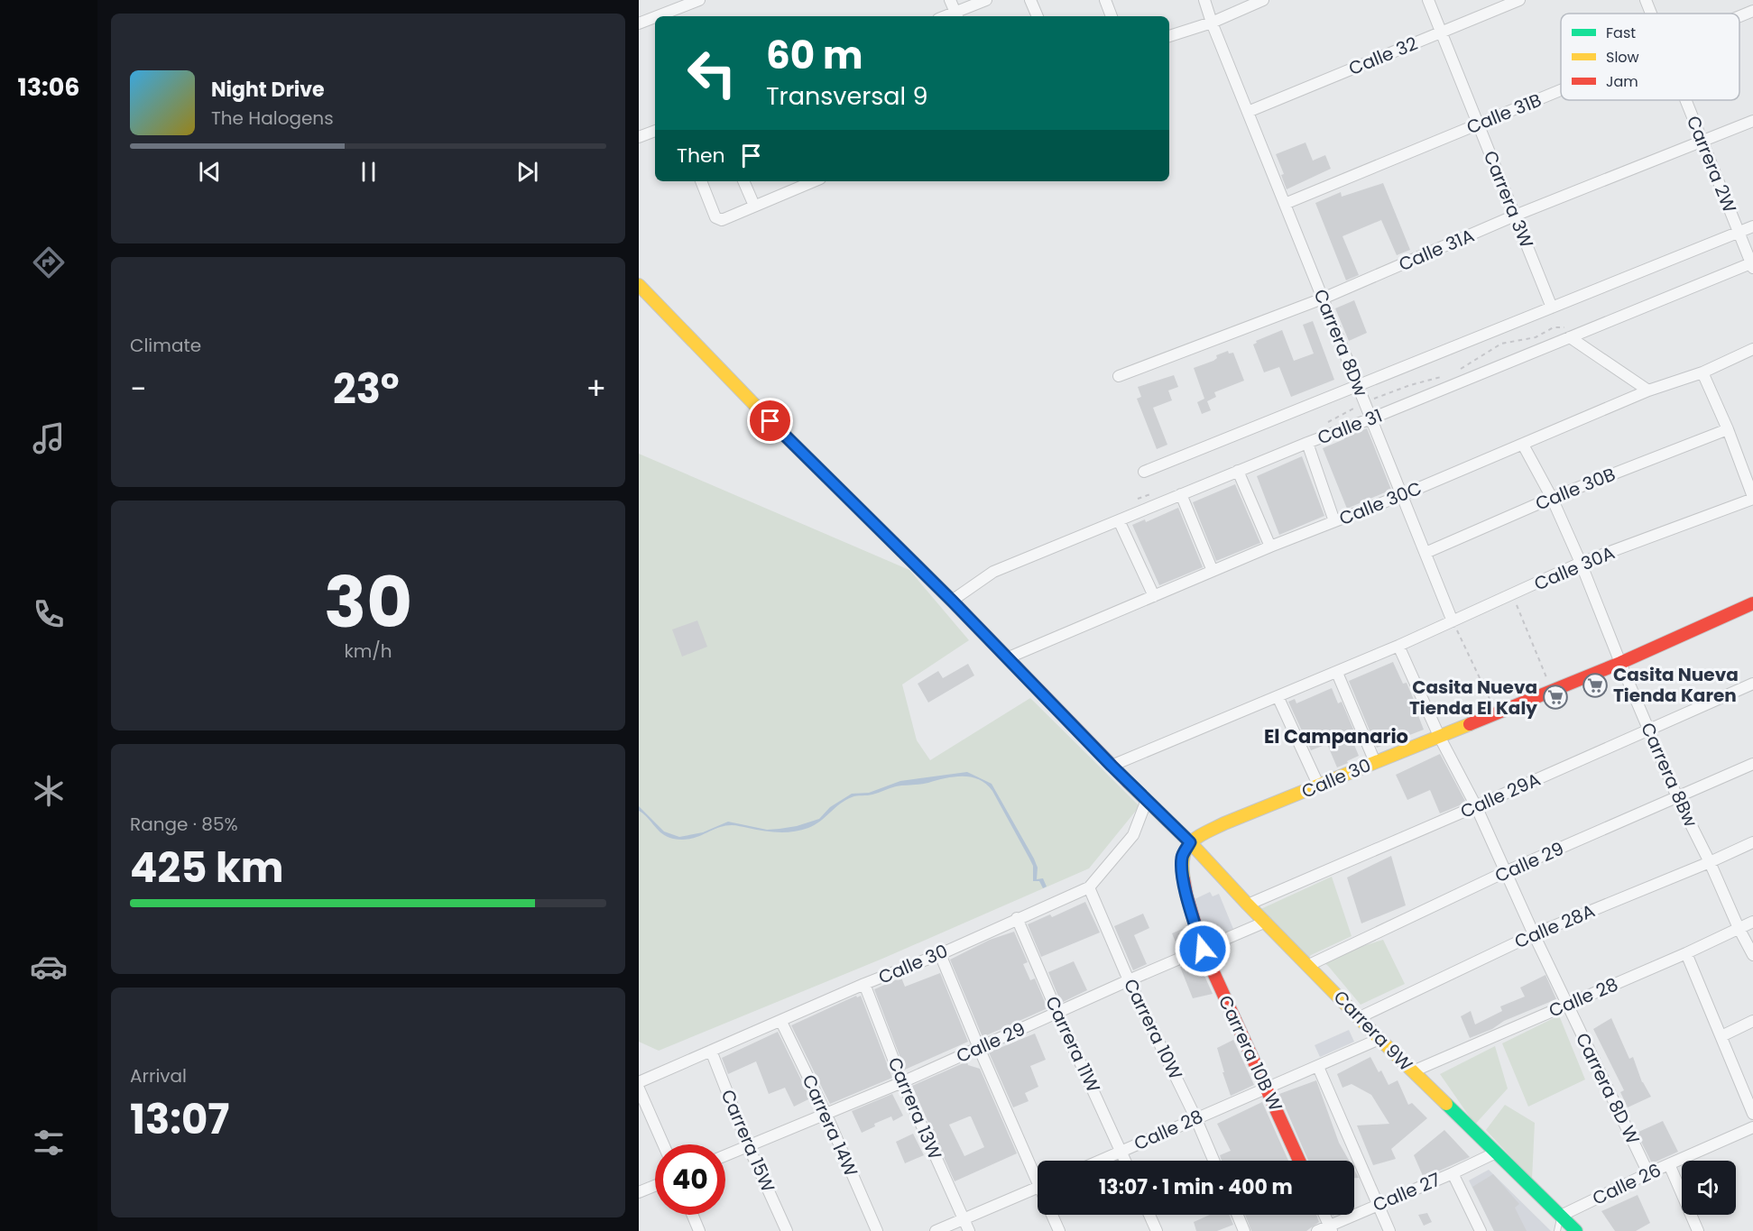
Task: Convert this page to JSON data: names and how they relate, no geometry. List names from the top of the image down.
{
  "streets": {
    "main road": ["Calle 30", "Carrera 9W", "Carrera 10B W"],
    "street": [
      "Calle 32",
      "Calle 31B",
      "Carrera 2W",
      "Carrera 3W",
      "Calle 31A",
      "Carrera 8Dw",
      "Calle 31",
      "Calle 30B",
      "Calle 30C",
      "Calle 30A",
      "Carrera 8Bw",
      "Calle 29A",
      "Calle 29",
      "Calle 28A",
      "Calle 28",
      "Carrera 10W",
      "Carrera 11W",
      "Carrera 8D W",
      "Carrera 13W",
      "Carrera 14W",
      "Carrera 15W",
      "Calle 26",
      "Calle 27"
    ]
  },
  "crossings": [
    ["Calle 32", "Carrera 3W"],
    ["Calle 32", "Carrera 8Dw"],
    ["Calle 31B", "Carrera 3W"],
    ["Calle 31B", "Carrera 8Dw"],
    ["Carrera 2W", "Calle 31A"],
    ["Carrera 2W", "Calle 31"],
    ["Carrera 3W", "Calle 31A"],
    ["Carrera 3W", "Calle 31"],
    ["Calle 31A", "Carrera 8Dw"],
    ["Carrera 8Dw", "Calle 31"],
    ["Carrera 8Dw", "Calle 30B"],
    ["Carrera 8Dw", "Calle 30C"],
    ["Carrera 8Dw", "Calle 30A"],
    ["Calle 31", "Carrera 9W"],
    ["Calle 30B", "Carrera 8Bw"],
    ["Calle 30C", "Carrera 8Bw"],
    ["Calle 30C", "Carrera 9W"],
    ["Calle 30A", "Carrera 8Bw"],
    ["Calle 30A", "Carrera 9W"],
    ["Calle 30A", "Carrera 8D W"],
    ["Carrera 8Bw", "Calle 30"],
    ["Carrera 8Bw", "Calle 29A"],
    ["Carrera 8Bw", "Calle 29"],
    ["Carrera 8Bw", "Calle 28A"],
    ["Carrera 8Bw", "Calle 28"],
    ["Calle 30", "Carrera 10W"],
    ["Calle 30", "Carrera 9W"],
    ["Calle 30", "Carrera 11W"],
    ["Calle 30", "Carrera 10B W"],
    ["Calle 30", "Carrera 8D W"],
    ["Calle 30", "Carrera 13W"],
    ["Calle 30", "Carrera 14W"],
    ["Calle 30", "Carrera 15W"],
    ["Calle 29A", "Carrera 9W"],
    ["Calle 29A", "Carrera 8D W"],
    ["Calle 29", "Carrera 10W"],
    ["Calle 29", "Carrera 9W"],
    ["Calle 29", "Carrera 11W"],
    ["Calle 29", "Carrera 10B W"],
    ["Calle 29", "Carrera 8D W"],
    ["Calle 29", "Carrera 13W"],
    ["Calle 29", "Carrera 14W"],
    ["Calle 29", "Carrera 15W"],
    ["Calle 28A", "Carrera 9W"],
    ["Calle 28A", "Carrera 8D W"],
    ["Calle 28", "Carrera 10W"],
    ["Calle 28", "Carrera 9W"],
    ["Calle 28", "Carrera 11W"],
    ["Calle 28", "Carrera 10B W"],
    ["Calle 28", "Carrera 8D W"],
    ["Carrera 9W", "Carrera 10B W"],
    ["Carrera 9W", "Calle 26"],
    ["Carrera 9W", "Calle 27"],
    ["Carrera 8D W", "Calle 26"]
  ],
  "districts": ["El Campanario"],
  "places": {
    "supermarket": ["Casita Nueva Tienda Karen", "Casita Nueva Tienda El Kaly"]
  },
  "legend": ["Fast", "Slow", "Jam"],
  "page": {
    "tabs": "13:06",
    "turn": ["60 m", "Transversal 9"],
    "song": ["Night Drive", "The Halogens"],
    "then": "Then",
    "tile": [
      "Climate",
      ["30", "km/h"],
      ["Range · 85%", "425 km"],
      ["Arrival", "13:07"]
    ],
    "heat": ["−", "23°", "+"],
    "limit": "40",
    "trip": "13:07 · 1 min · 400 m"
  }
}
